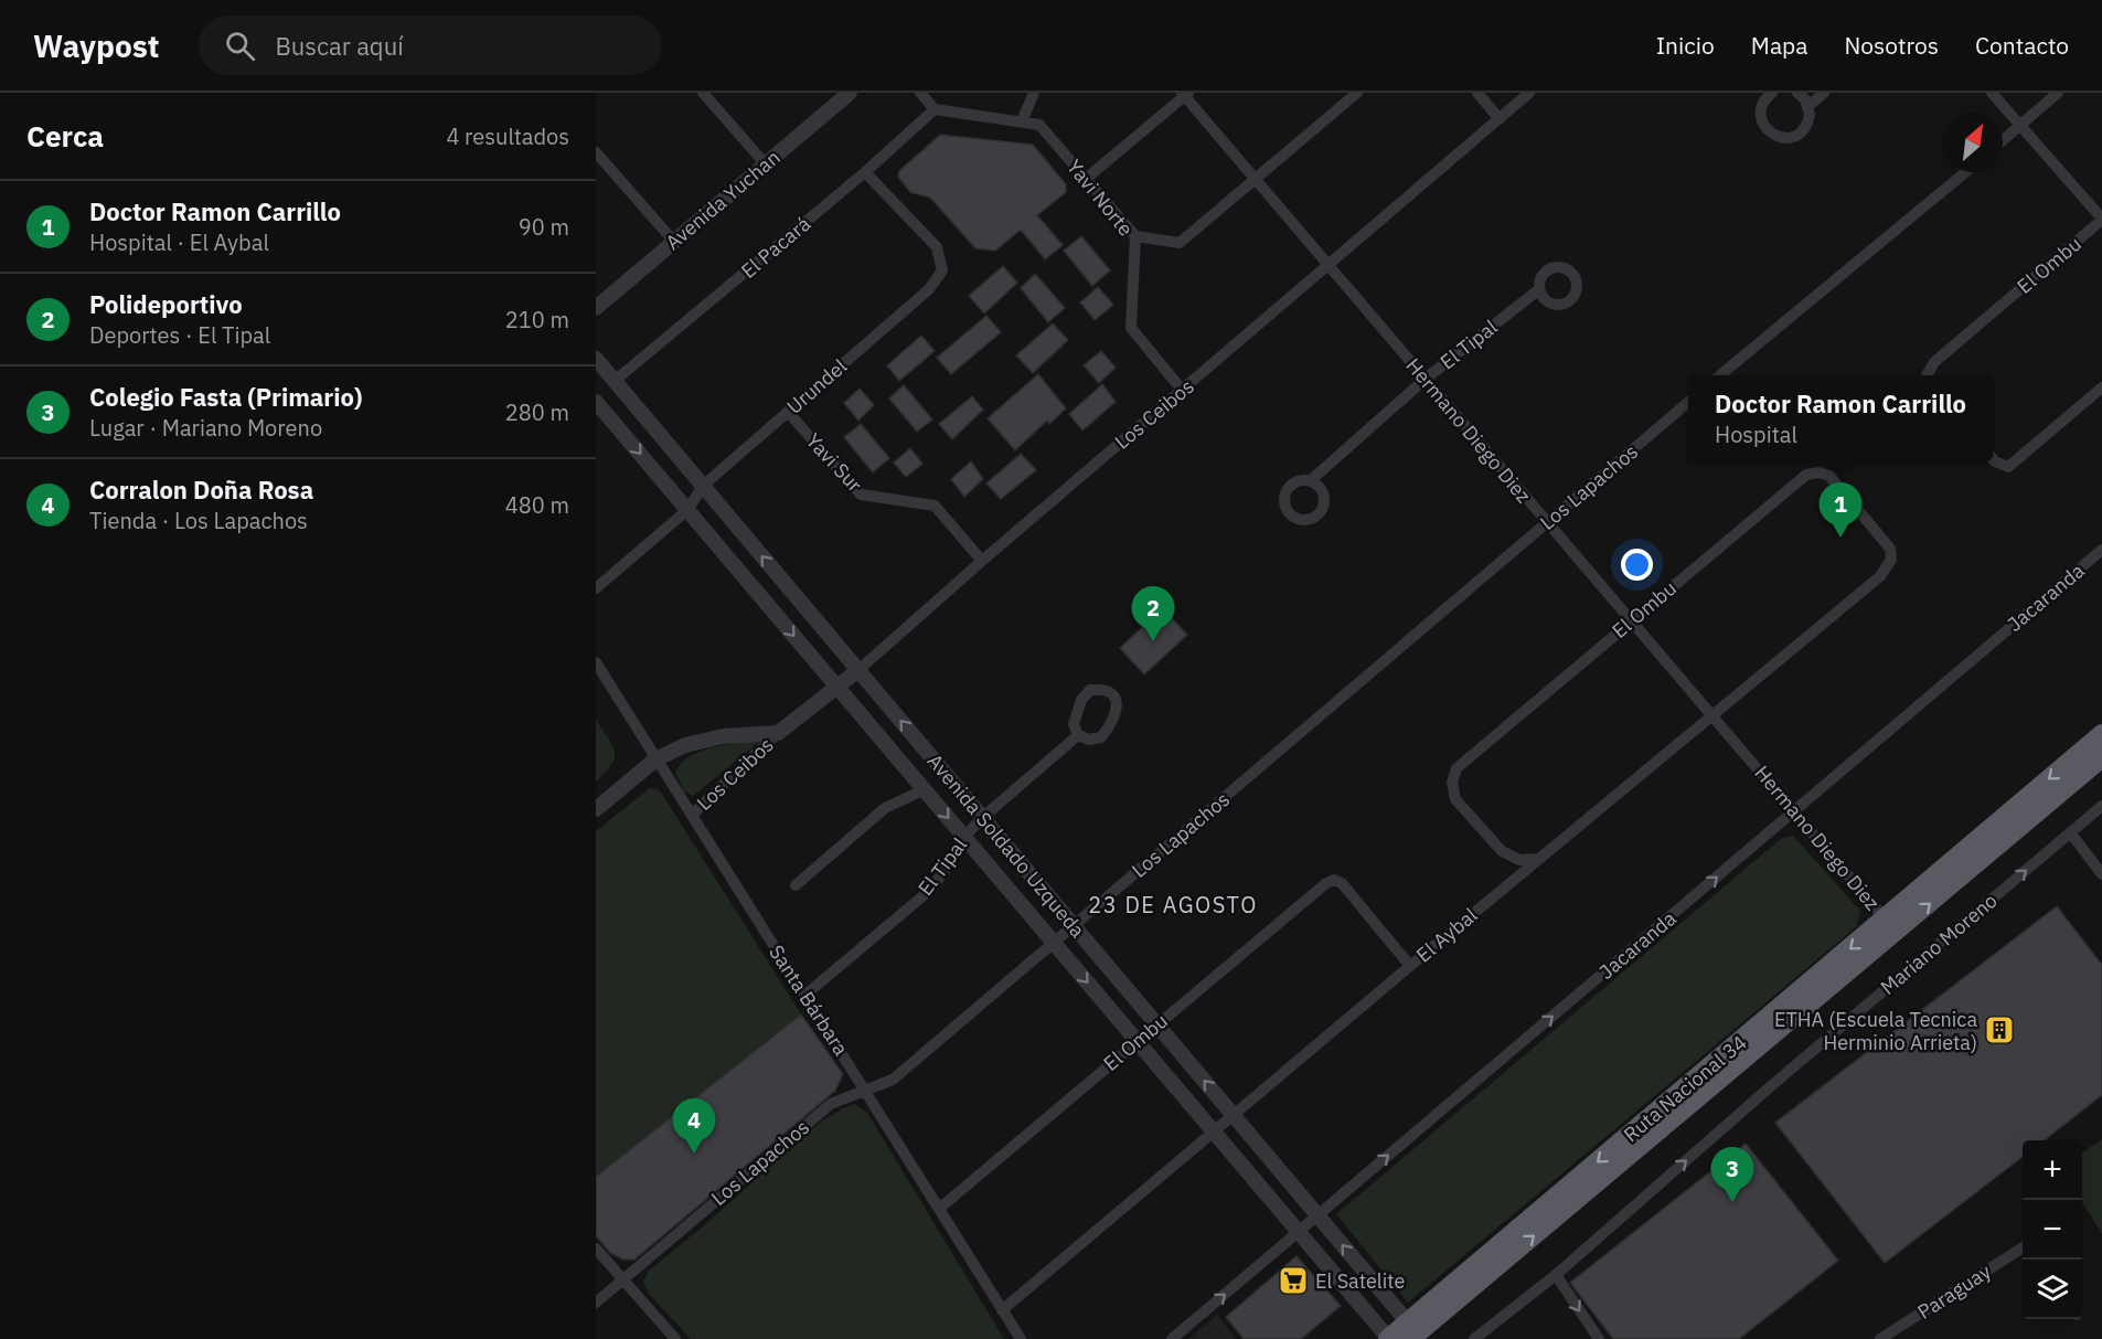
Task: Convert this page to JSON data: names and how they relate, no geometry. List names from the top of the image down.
{
  "streets": {
    "highway": ["Ruta Nacional 34"],
    "street": [
      "Yavi Norte",
      "Avenida Yuchan",
      "El Pacará",
      "El Ombu",
      "El Tipal",
      "Urundel",
      "Los Ceibos",
      "Hermano Diego Diez",
      "Yavi Sur",
      "Los Lapachos",
      "Jacaranda",
      "Avenida Soldado Uzqueda",
      "El Aybal",
      "Mariano Moreno",
      "Santa Bárbara",
      "Paraguay"
    ]
  },
  "crossings": [
    ["Yavi Norte", "El Pacará"],
    ["Yavi Norte", "Los Ceibos"],
    ["El Pacará", "Urundel"],
    ["El Pacará", "Avenida Soldado Uzqueda"],
    ["El Ombu", "Hermano Diego Diez"],
    ["El Ombu", "Avenida Soldado Uzqueda"],
    ["El Ombu", "El Aybal"],
    ["El Ombu", "Santa Bárbara"],
    ["El Tipal", "Hermano Diego Diez"],
    ["El Tipal", "Avenida Soldado Uzqueda"],
    ["El Tipal", "Santa Bárbara"],
    ["Urundel", "Yavi Sur"],
    ["Urundel", "Avenida Soldado Uzqueda"],
    ["Los Ceibos", "Hermano Diego Diez"],
    ["Los Ceibos", "Yavi Sur"],
    ["Los Ceibos", "Avenida Soldado Uzqueda"],
    ["Los Ceibos", "Santa Bárbara"],
    ["Hermano Diego Diez", "Los Lapachos"],
    ["Hermano Diego Diez", "Jacaranda"],
    ["Hermano Diego Diez", "El Aybal"],
    ["Hermano Diego Diez", "Ruta Nacional 34"],
    ["Los Lapachos", "Avenida Soldado Uzqueda"],
    ["Los Lapachos", "Santa Bárbara"],
    ["Jacaranda", "Avenida Soldado Uzqueda"],
    ["Avenida Soldado Uzqueda", "El Aybal"],
    ["Avenida Soldado Uzqueda", "Ruta Nacional 34"],
    ["El Aybal", "Santa Bárbara"]
  ],
  "one_way": ["Jacaranda", "Mariano Moreno"],
  "districts": ["23 DE AGOSTO"],
  "places": {
    "building": ["ETHA (Escuela Tecnica Herminio Arrieta)"],
    "supermarket": ["El Satelite"]
  },
  "north": "top right",
  "page": {
    "header": "Waypost",
    "search": "Buscar aquí",
    "nav": [
      "Inicio",
      "Mapa",
      "Nosotros",
      "Contacto"
    ],
    "heading": ["Cerca", "4 resultados"],
    "list": [
      {
        "mark": "1",
        "name": "Doctor Ramon Carrillo",
        "note": "Hospital · El Aybal",
        "value": "90 m"
      },
      {
        "mark": "2",
        "name": "Polideportivo",
        "note": "Deportes · El Tipal",
        "value": "210 m"
      },
      {
        "mark": "3",
        "name": "Colegio Fasta (Primario)",
        "note": "Lugar · Mariano Moreno",
        "value": "280 m"
      },
      {
        "mark": "4",
        "name": "Corralon Doña Rosa",
        "note": "Tienda · Los Lapachos",
        "value": "480 m"
      }
    ],
    "popup": ["Doctor Ramon Carrillo", "Hospital"],
    "pins": [
      "1",
      "2",
      "4",
      "3"
    ],
    "map_buttons": ["+", "−"]
  }
}
